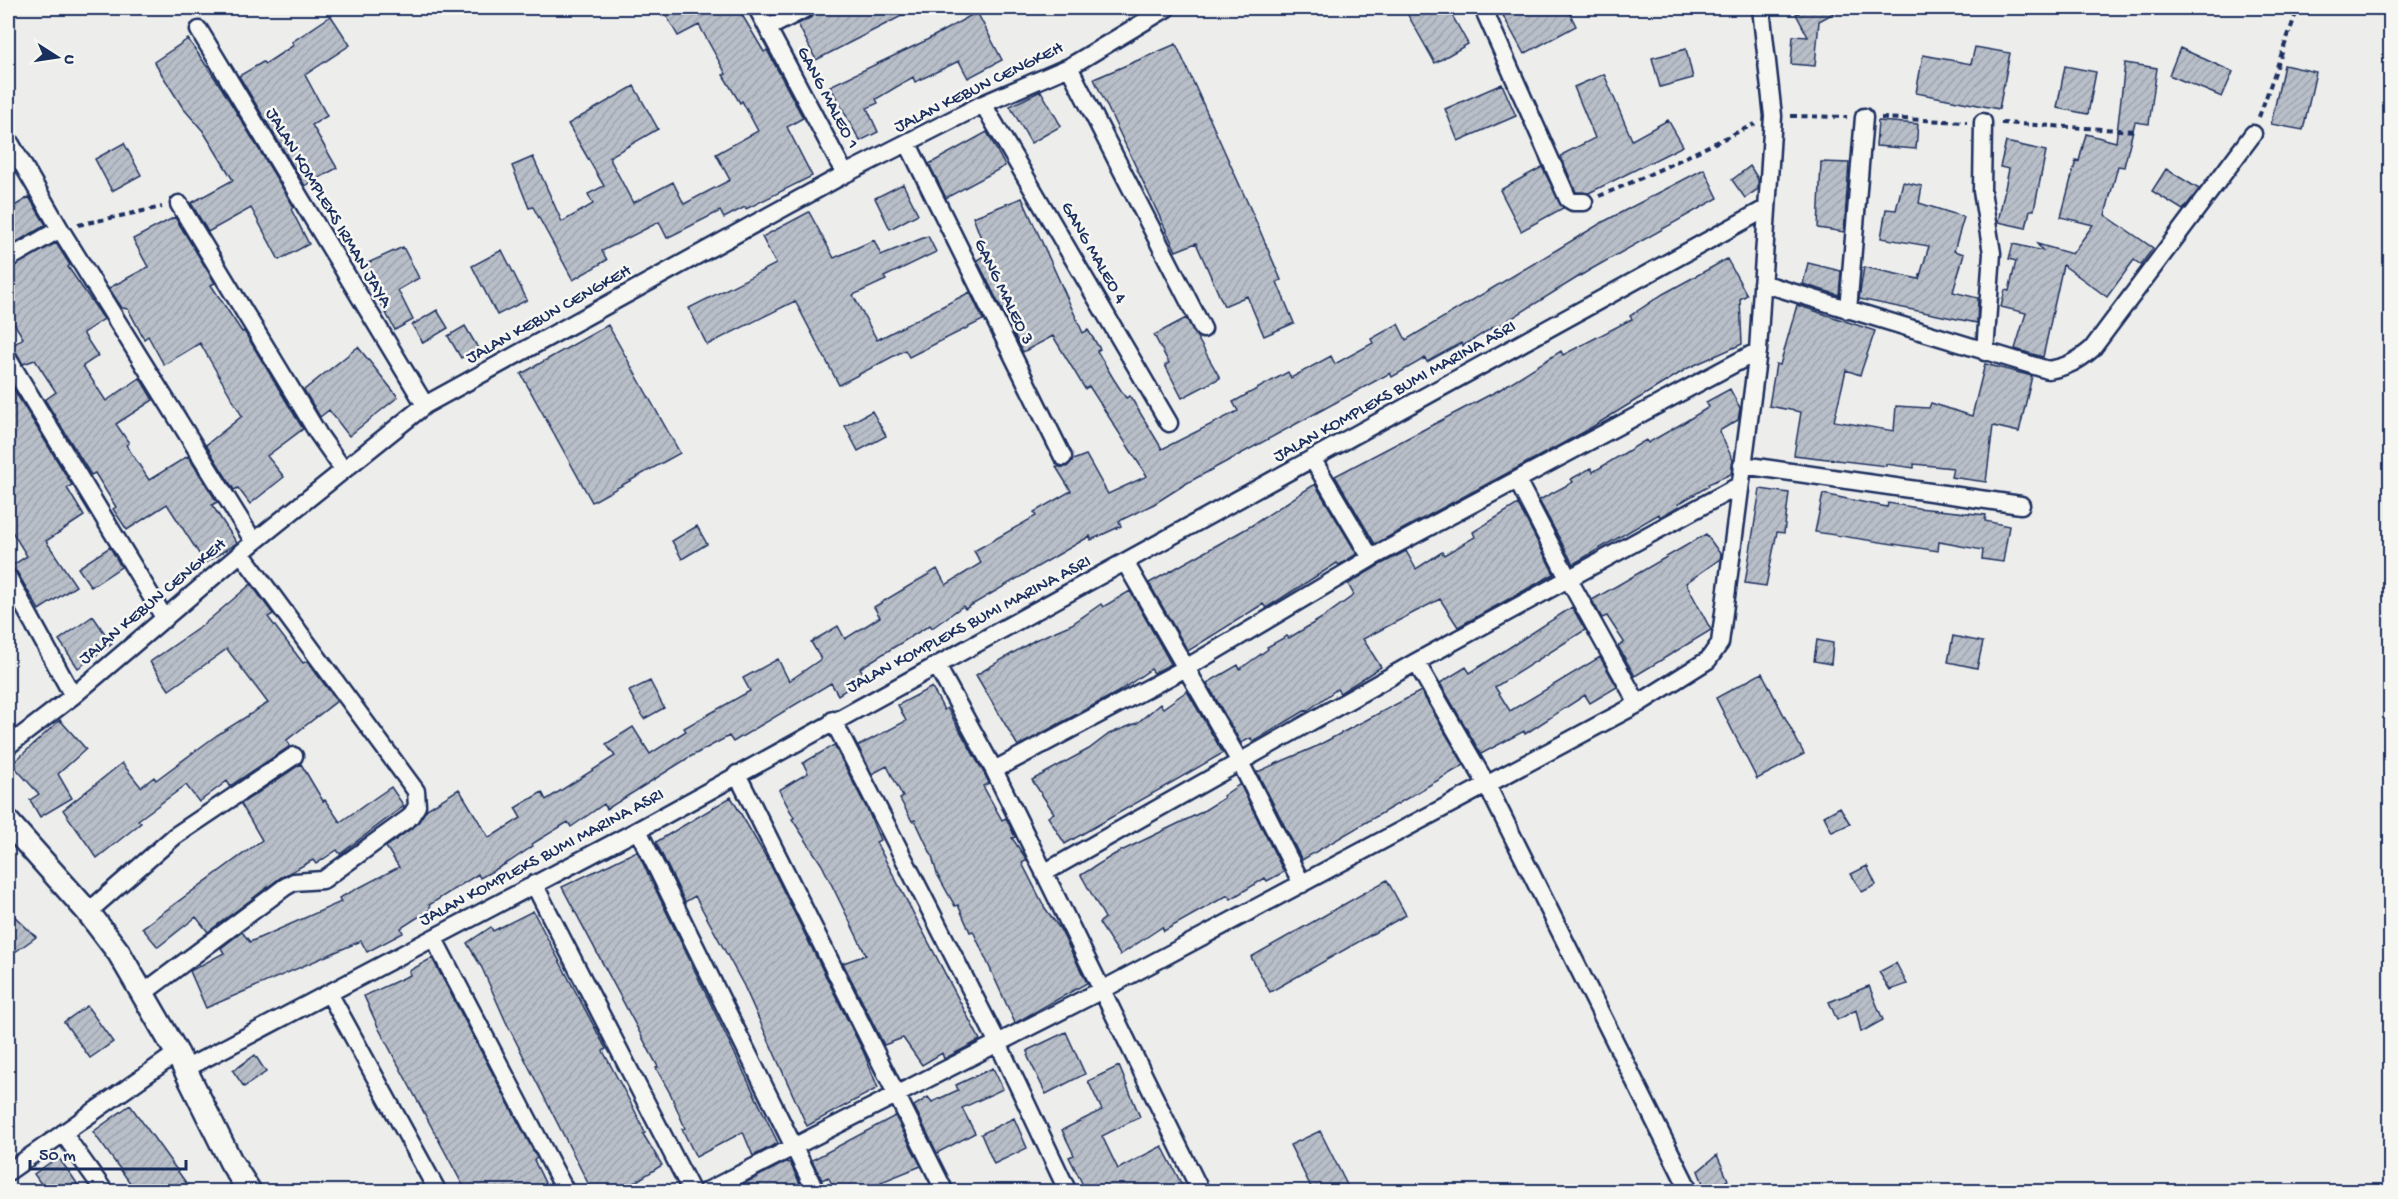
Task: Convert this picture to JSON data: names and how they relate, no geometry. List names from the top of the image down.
{
  "streets": {
    "street": [
      "JALAN KEBUN CENGKEH",
      "GANG MALEO 1",
      "JALAN KOMPLEKS IRMAN JAYA",
      "GANG MALEO 4",
      "GANG MALEO 3",
      "JALAN KOMPLEKS BUMI MARINA ASRI"
    ]
  },
  "crossings": [
    ["JALAN KEBUN CENGKEH", "GANG MALEO 1"],
    ["JALAN KEBUN CENGKEH", "JALAN KOMPLEKS IRMAN JAYA"],
    ["JALAN KEBUN CENGKEH", "GANG MALEO 4"],
    ["JALAN KEBUN CENGKEH", "GANG MALEO 3"]
  ],
  "scale_bar": "50 m",
  "north": "right"
}
